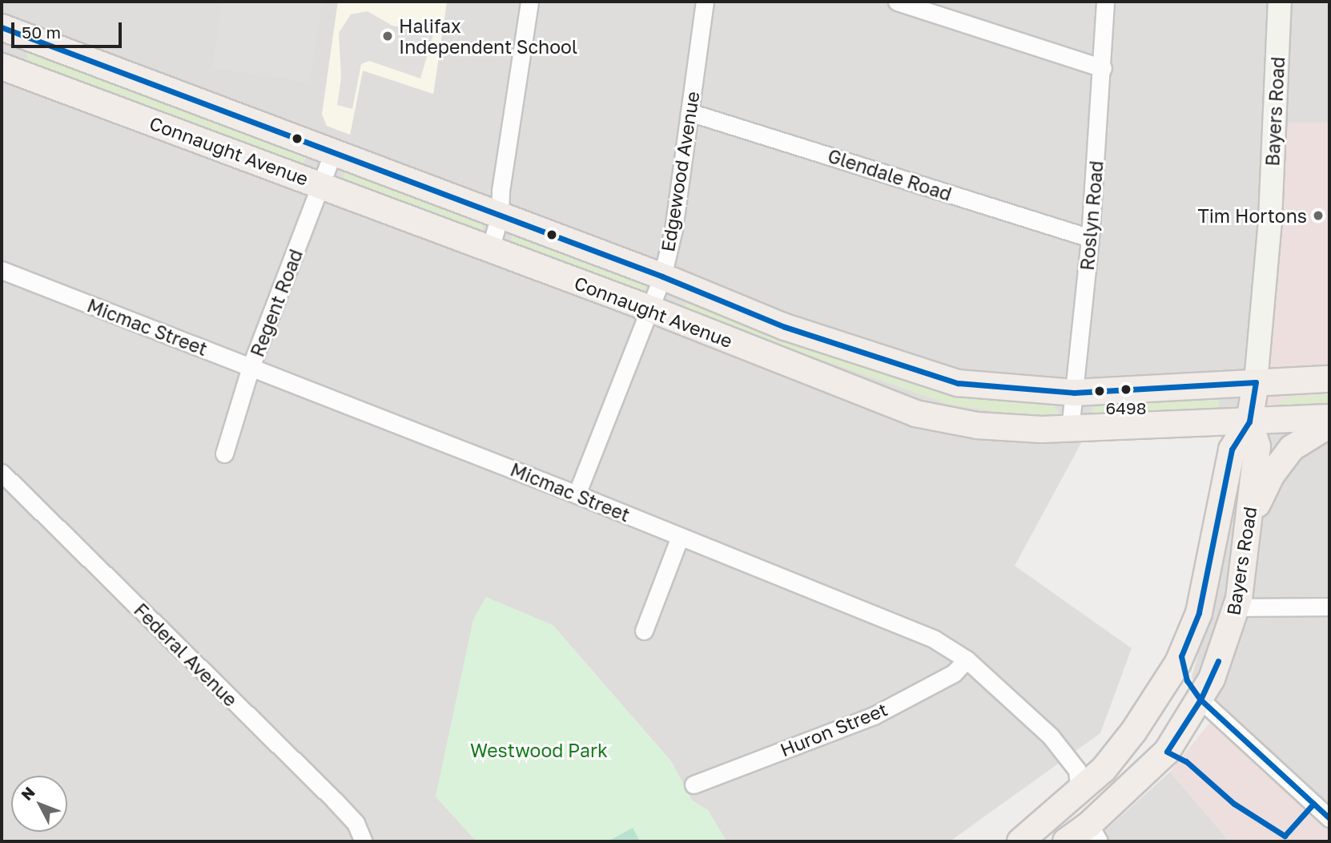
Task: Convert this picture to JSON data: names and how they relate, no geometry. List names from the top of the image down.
{
  "streets": {
    "main road": ["Bayers Road", "Connaught Avenue"],
    "street": [
      "Edgewood Avenue",
      "Glendale Road",
      "Roslyn Road",
      "Regent Road",
      "Micmac Street",
      "Federal Avenue",
      "Huron Street"
    ]
  },
  "crossings": [
    ["Bayers Road", "Connaught Avenue"],
    ["Bayers Road", "Micmac Street"],
    ["Connaught Avenue", "Edgewood Avenue"],
    ["Connaught Avenue", "Roslyn Road"],
    ["Connaught Avenue", "Regent Road"],
    ["Edgewood Avenue", "Glendale Road"],
    ["Edgewood Avenue", "Micmac Street"],
    ["Glendale Road", "Roslyn Road"],
    ["Regent Road", "Micmac Street"],
    ["Micmac Street", "Huron Street"]
  ],
  "parks": ["Westwood Park"],
  "places": ["Halifax Independent School", "Tim Hortons", "6498"],
  "scale_bar": "50 m",
  "north": "top left"
}
